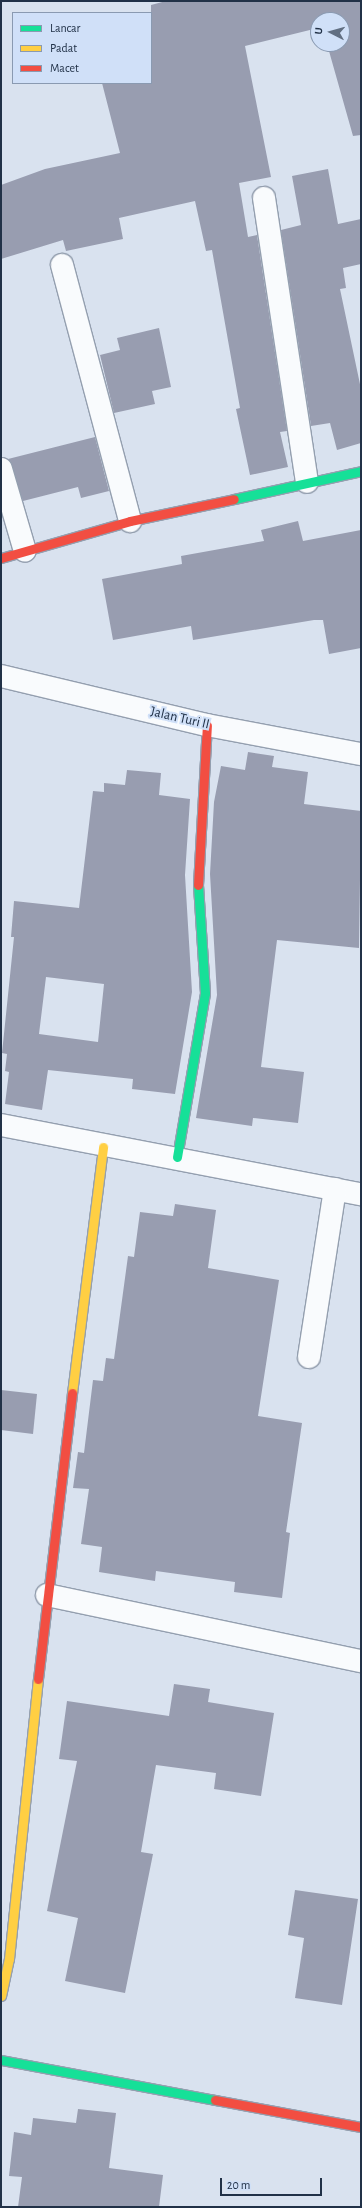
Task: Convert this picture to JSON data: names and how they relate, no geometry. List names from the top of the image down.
{
  "streets": {
    "street": ["Jalan Turi II"]
  },
  "legend": ["Lancar", "Padat", "Macet"],
  "scale_bar": "20 m",
  "north": "left"
}
